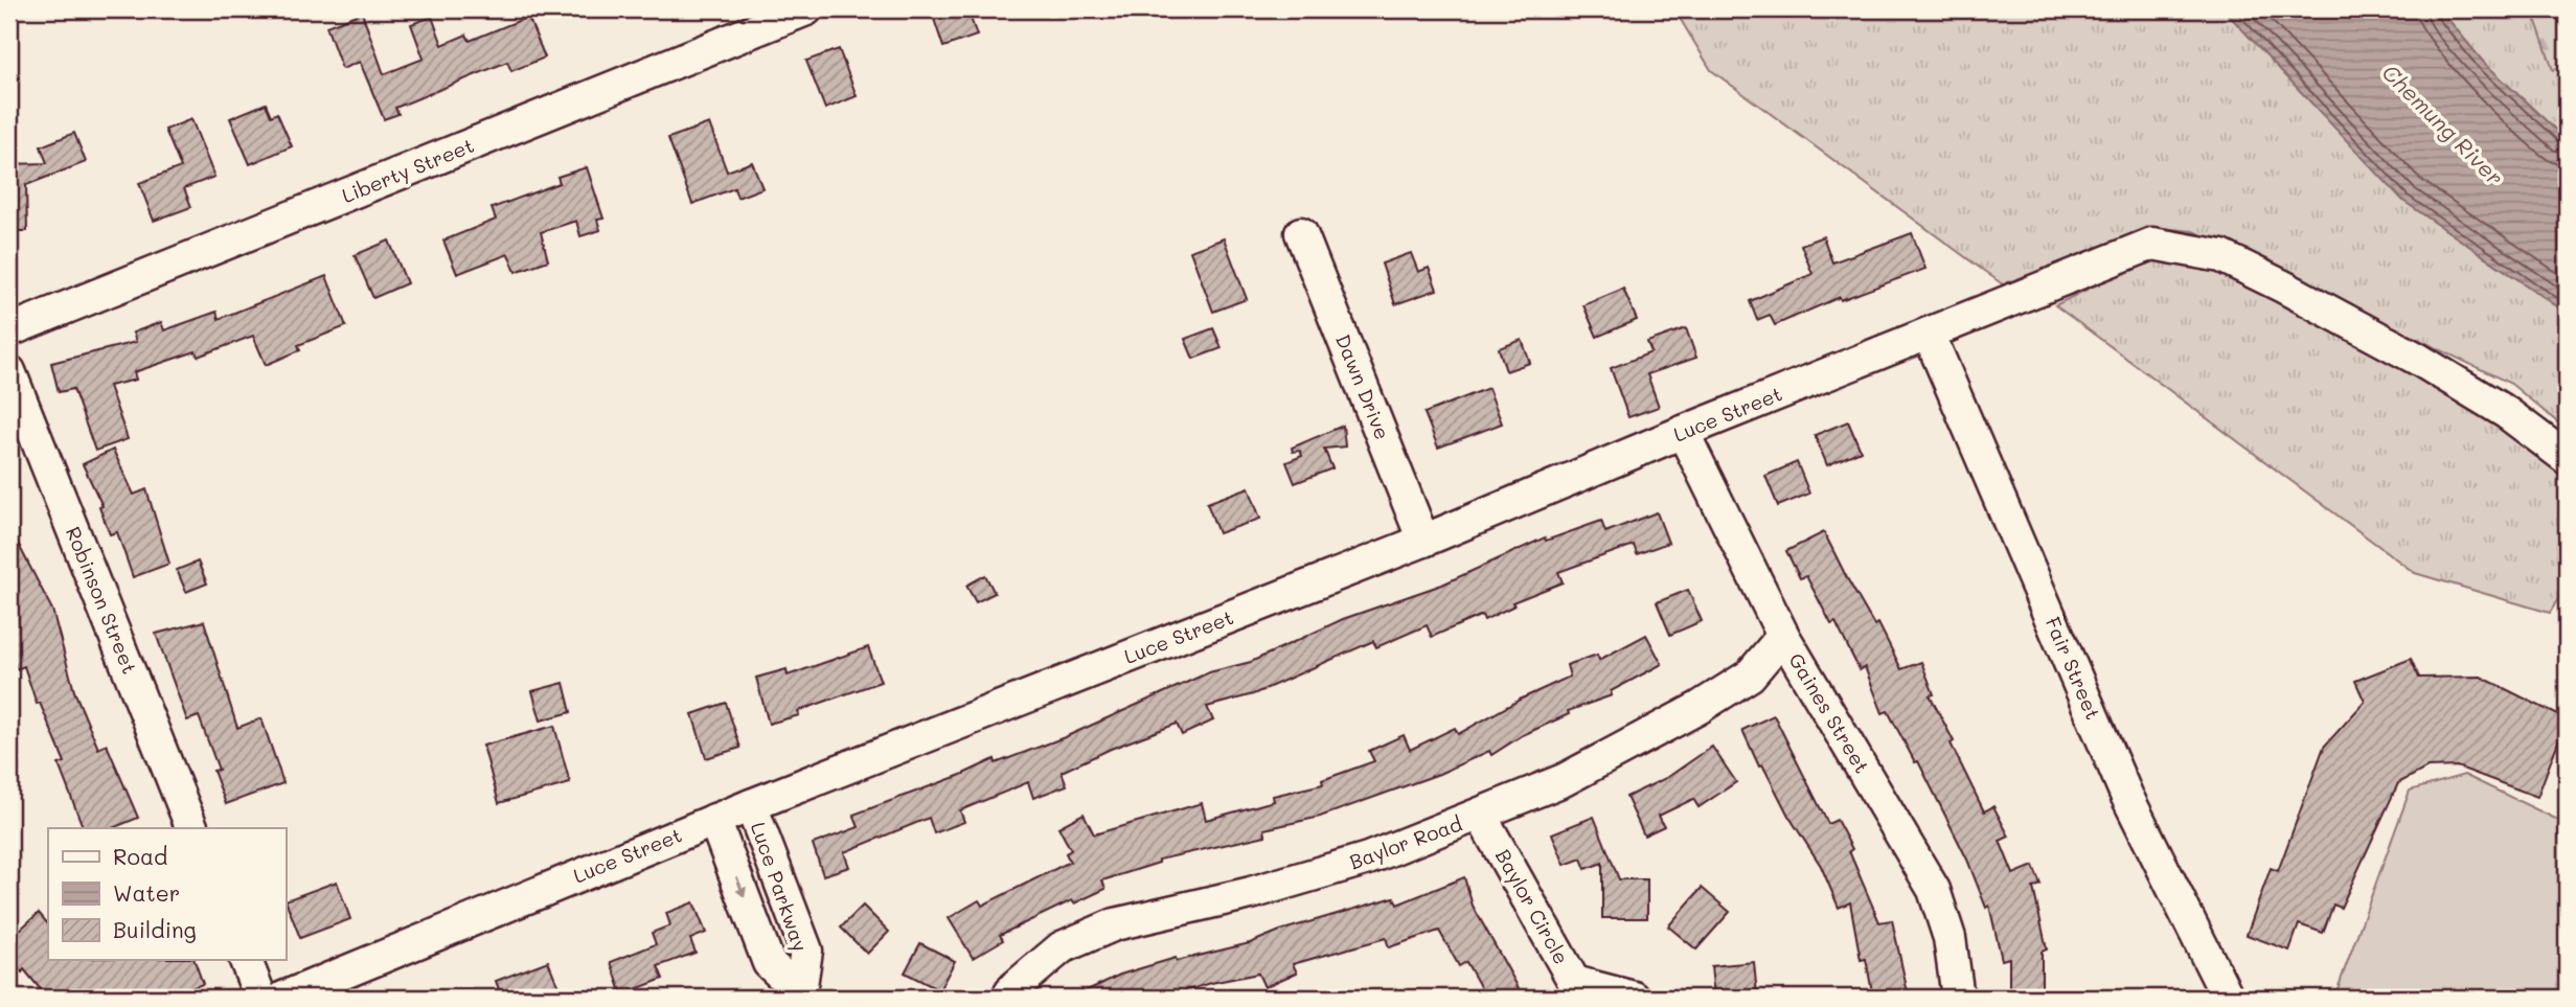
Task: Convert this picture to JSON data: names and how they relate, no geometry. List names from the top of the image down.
{
  "streets": {
    "street": [
      "Liberty Street",
      "Dawn Drive",
      "Luce Street",
      "Robinson Street",
      "Fair Street",
      "Gaines Street",
      "Baylor Road",
      "Luce Parkway",
      "Baylor Circle"
    ]
  },
  "crossings": [
    ["Dawn Drive", "Luce Street"],
    ["Luce Street", "Fair Street"],
    ["Luce Street", "Gaines Street"],
    ["Luce Street", "Luce Parkway"],
    ["Gaines Street", "Baylor Road"],
    ["Baylor Road", "Baylor Circle"]
  ],
  "water": ["Chemung River"],
  "legend": ["Road", "Water", "Building"]
}
